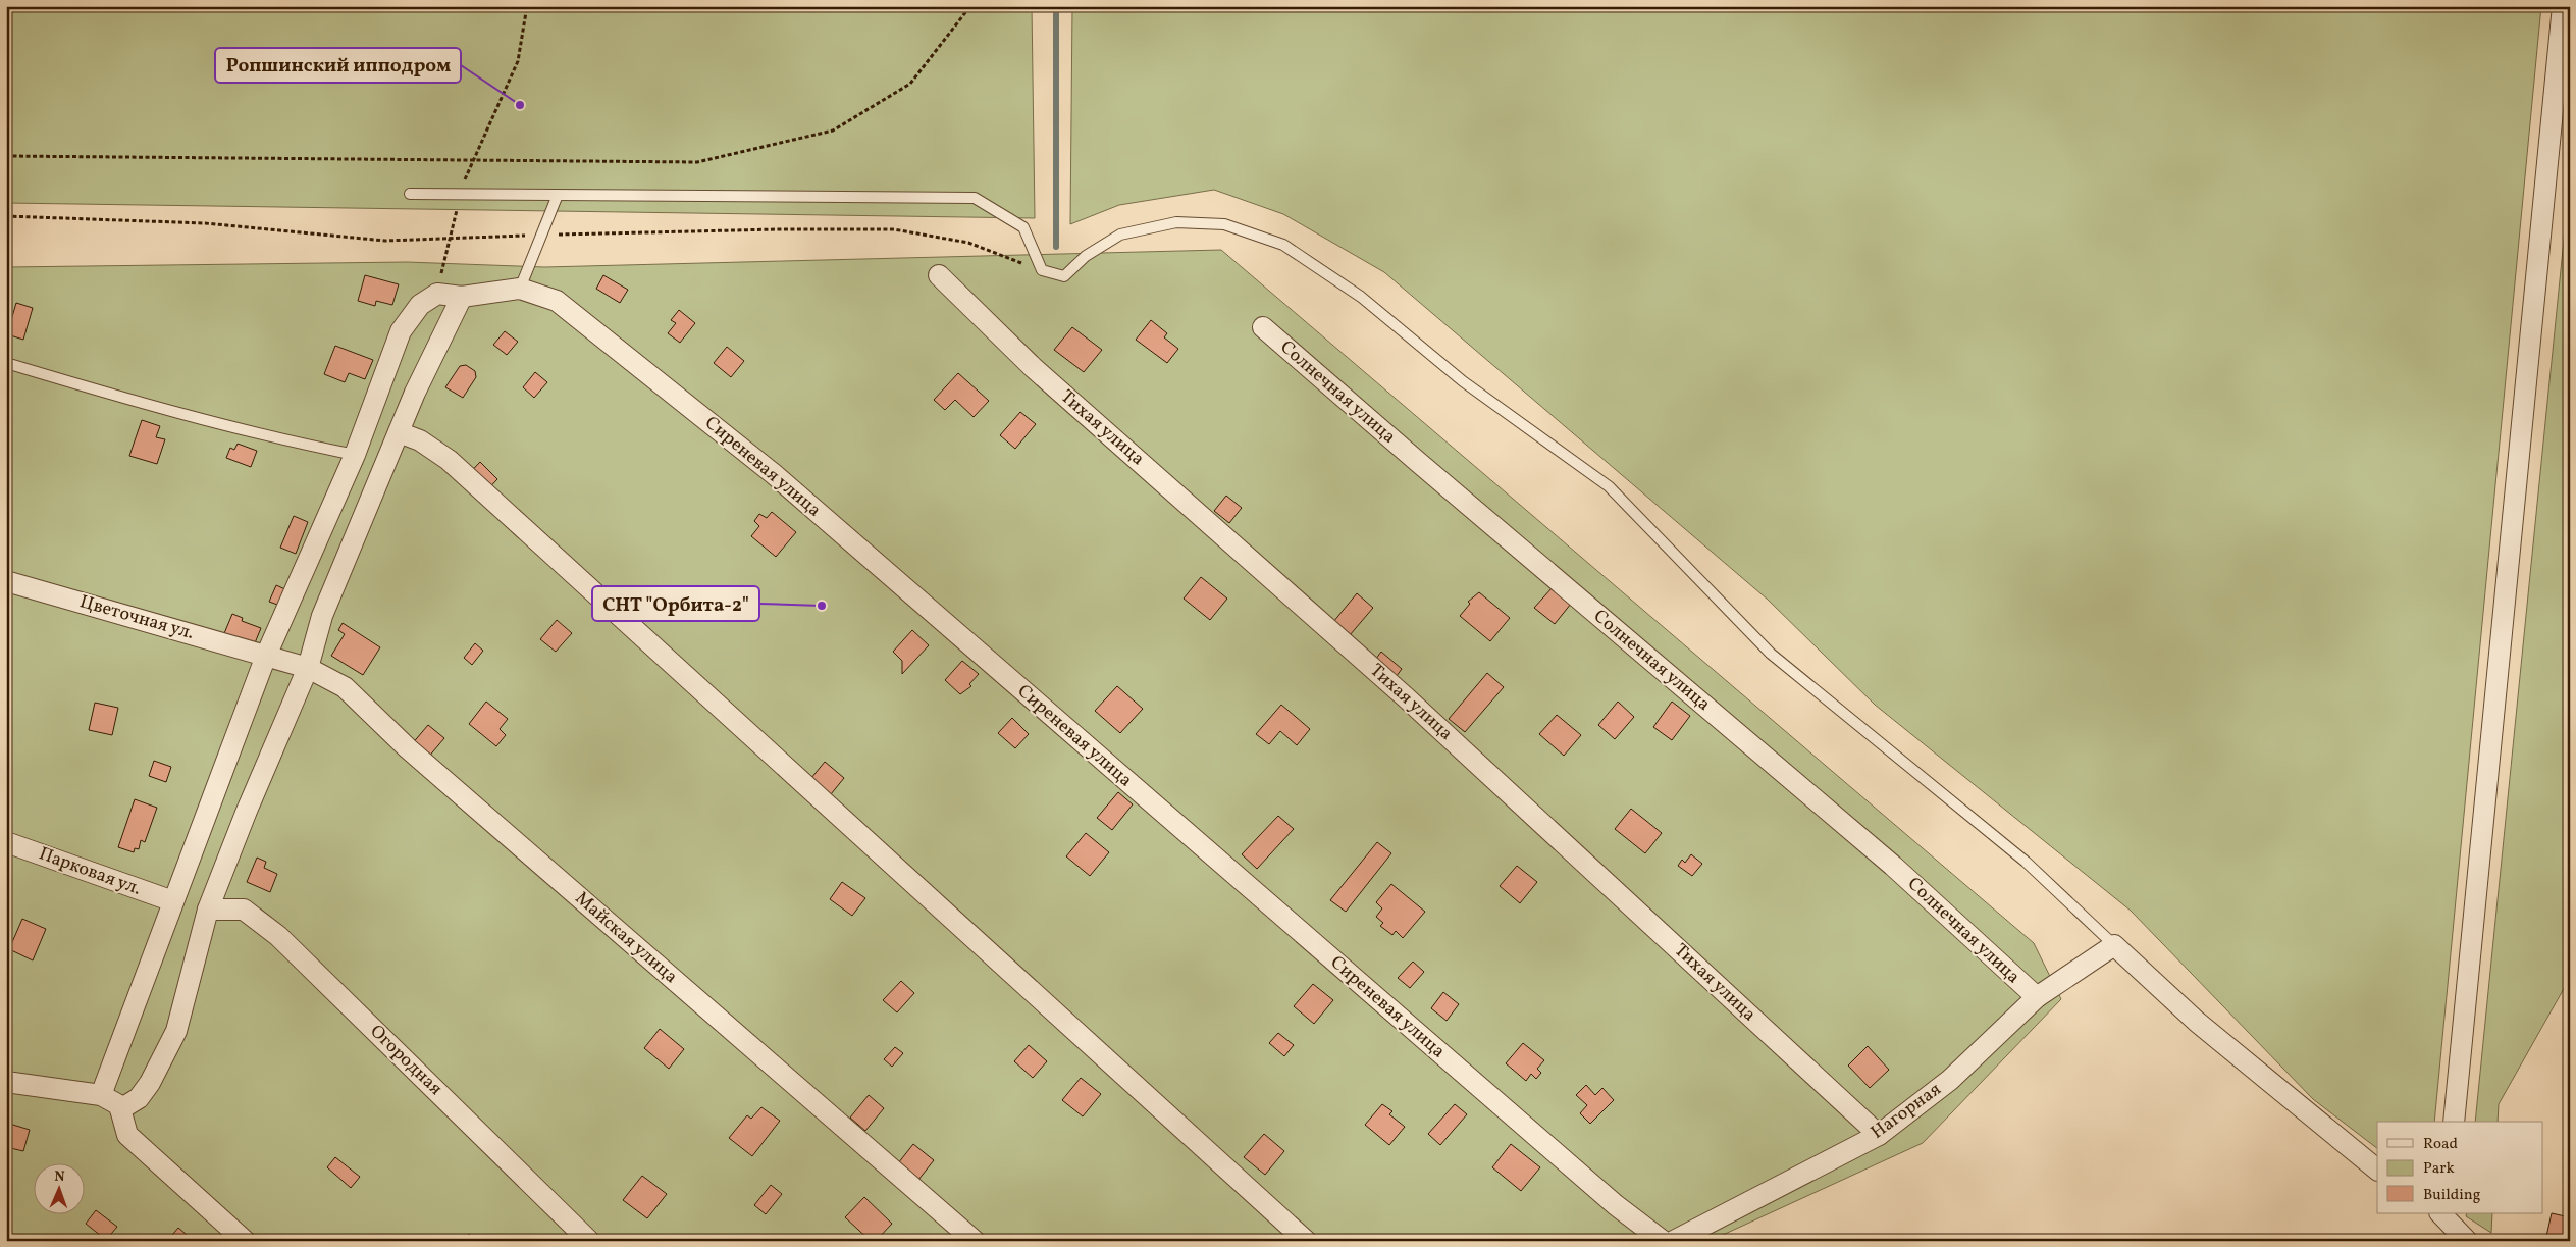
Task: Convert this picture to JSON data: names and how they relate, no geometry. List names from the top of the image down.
{
  "streets": {
    "street": [
      "Солнечная улица",
      "Тихая улица",
      "Сиреневая улица",
      "Цветочная ул.",
      "Парковая ул.",
      "Майская улица",
      "Огородная",
      "Нагорная"
    ]
  },
  "crossings": [
    ["Солнечная улица", "Нагорная"],
    ["Тихая улица", "Нагорная"],
    ["Цветочная ул.", "Майская улица"]
  ],
  "places": ["Ропшинский ипподром", "СНТ \"Орбита-2\""],
  "legend": ["Road", "Park", "Building"],
  "north": "top"
}
